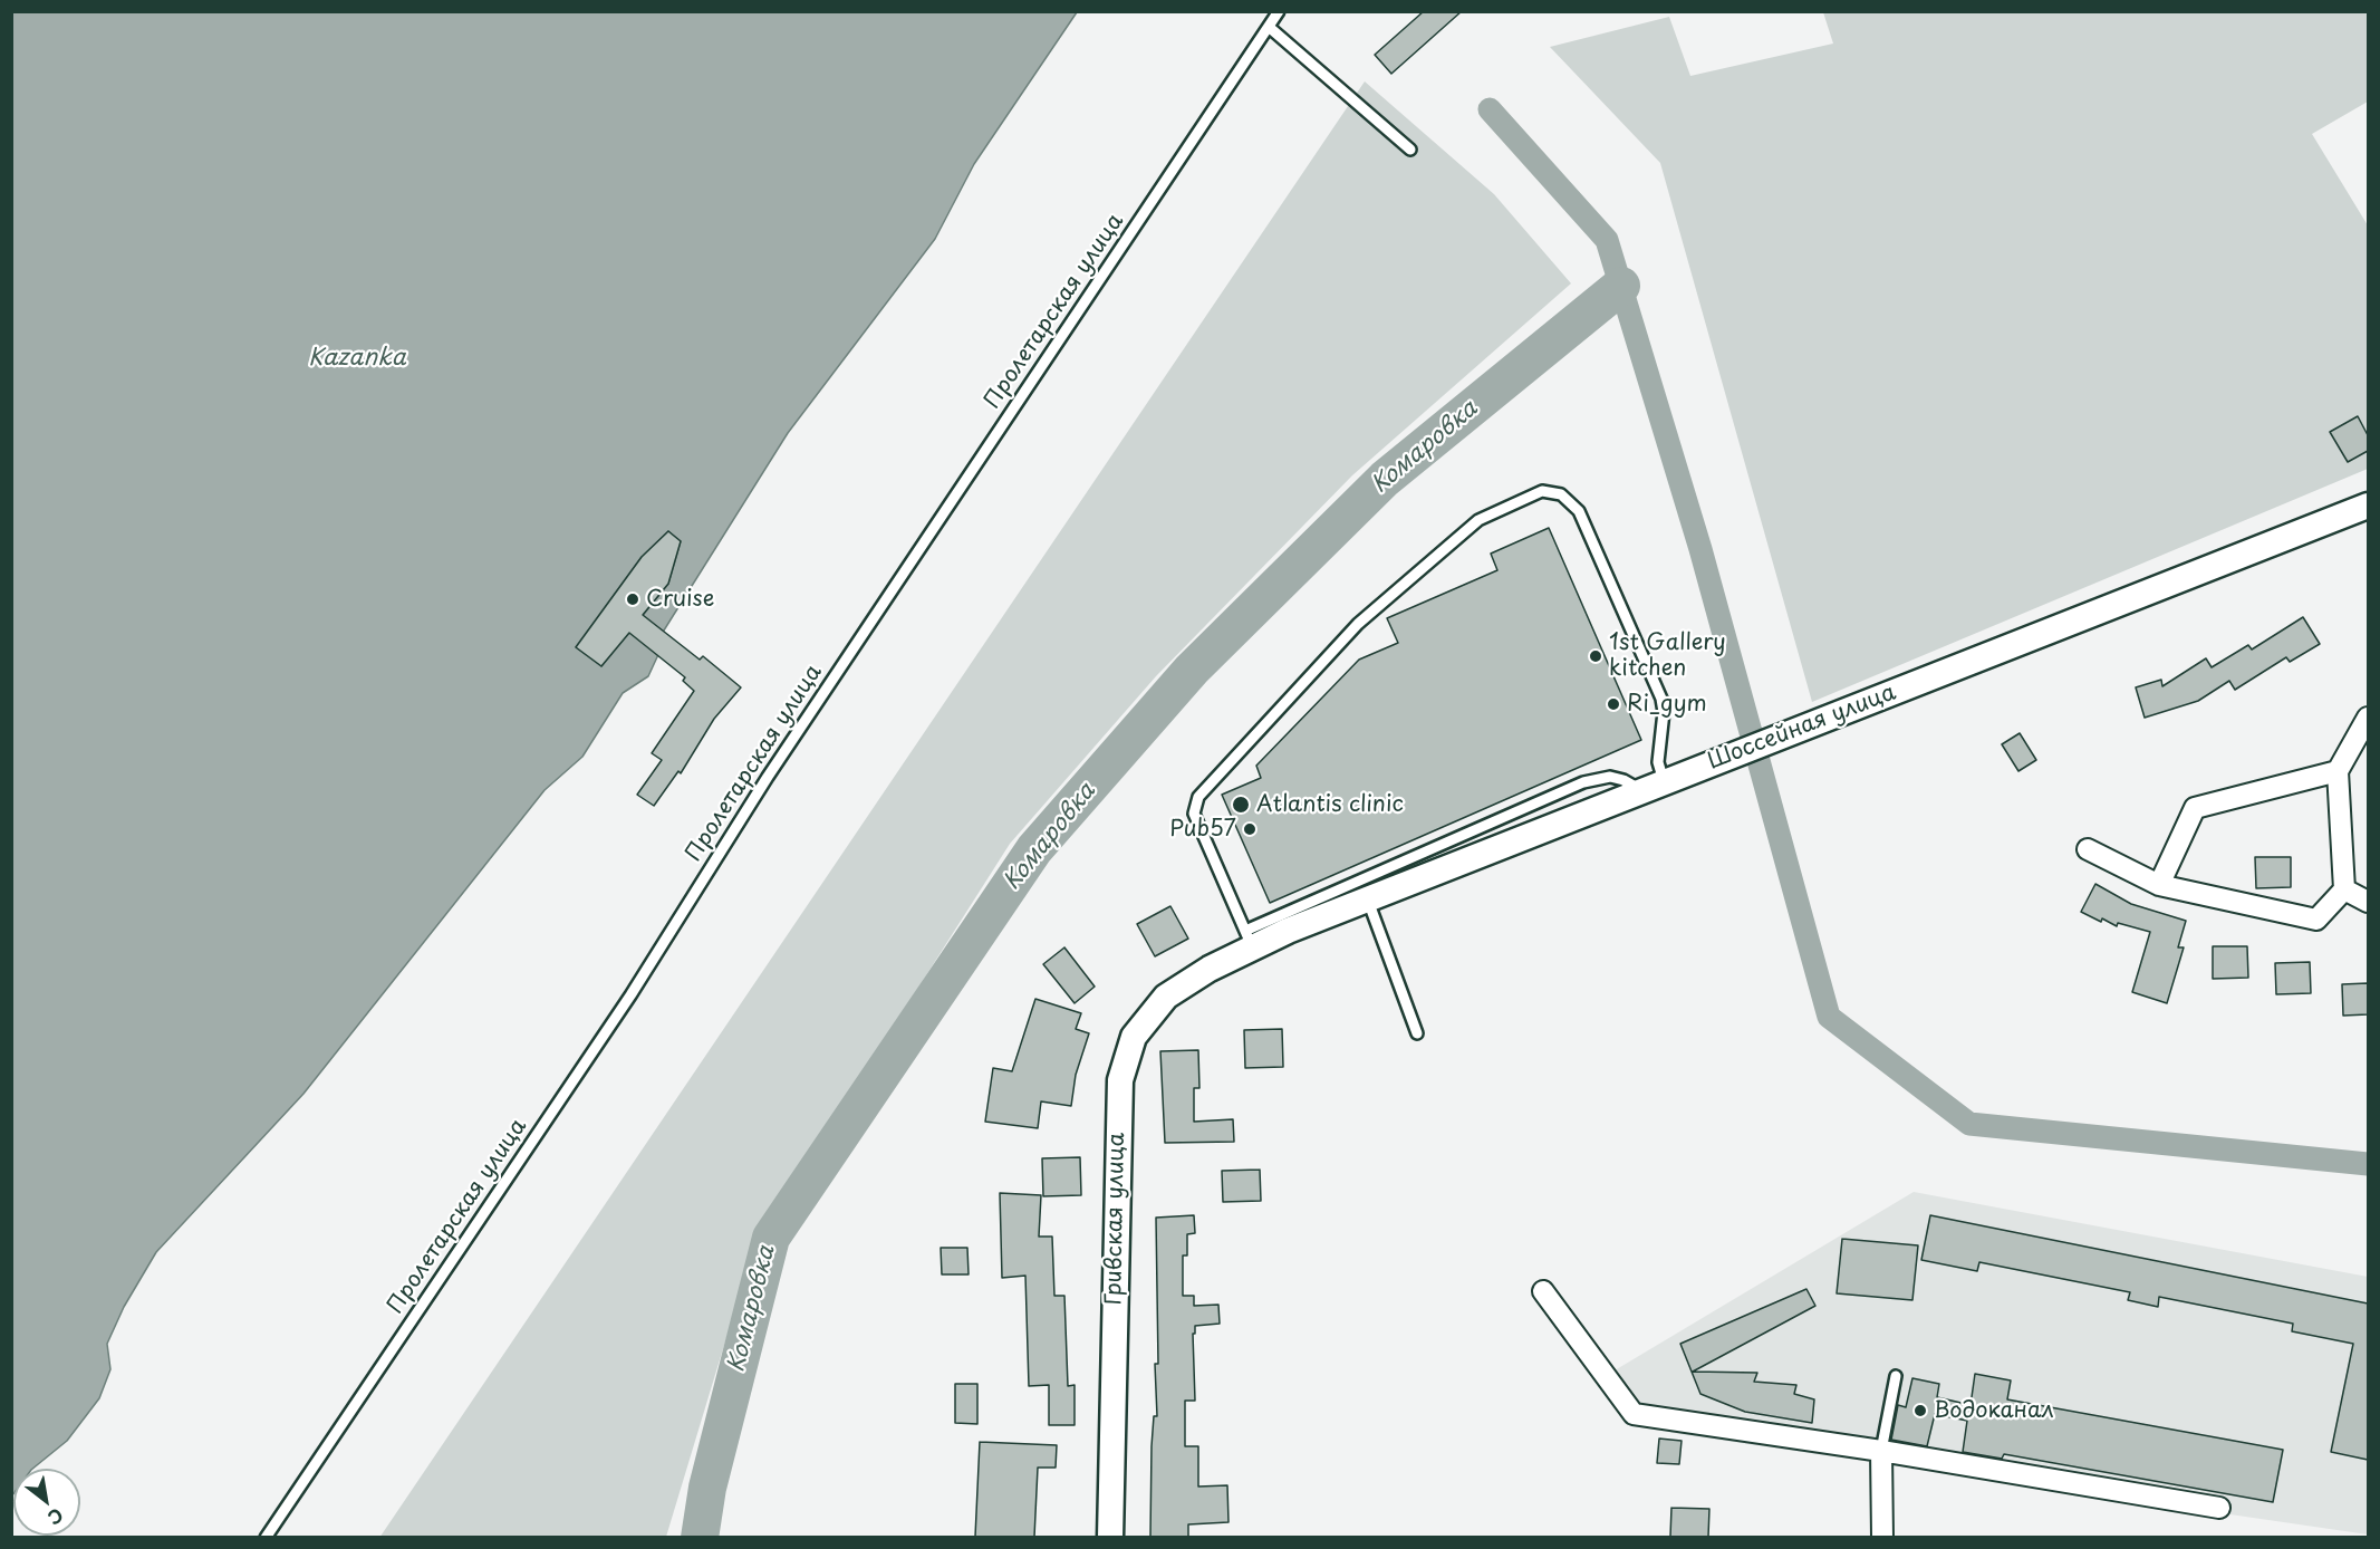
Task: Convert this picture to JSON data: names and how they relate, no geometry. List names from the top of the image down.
{
  "streets": {
    "street": ["Шоссейная улица", "Гривская улица"],
    "lane": ["Пролетарская улица"]
  },
  "crossings": [
    ["Шоссейная улица", "Гривская улица"]
  ],
  "water": ["Kazanka", "Комаровка"],
  "places": [
    "Cruise",
    "1st Gallery kitchen",
    "Ri_gym",
    "Atlantis clinic",
    "Pub57",
    "Водоканал"
  ],
  "north": "bottom right"
}
